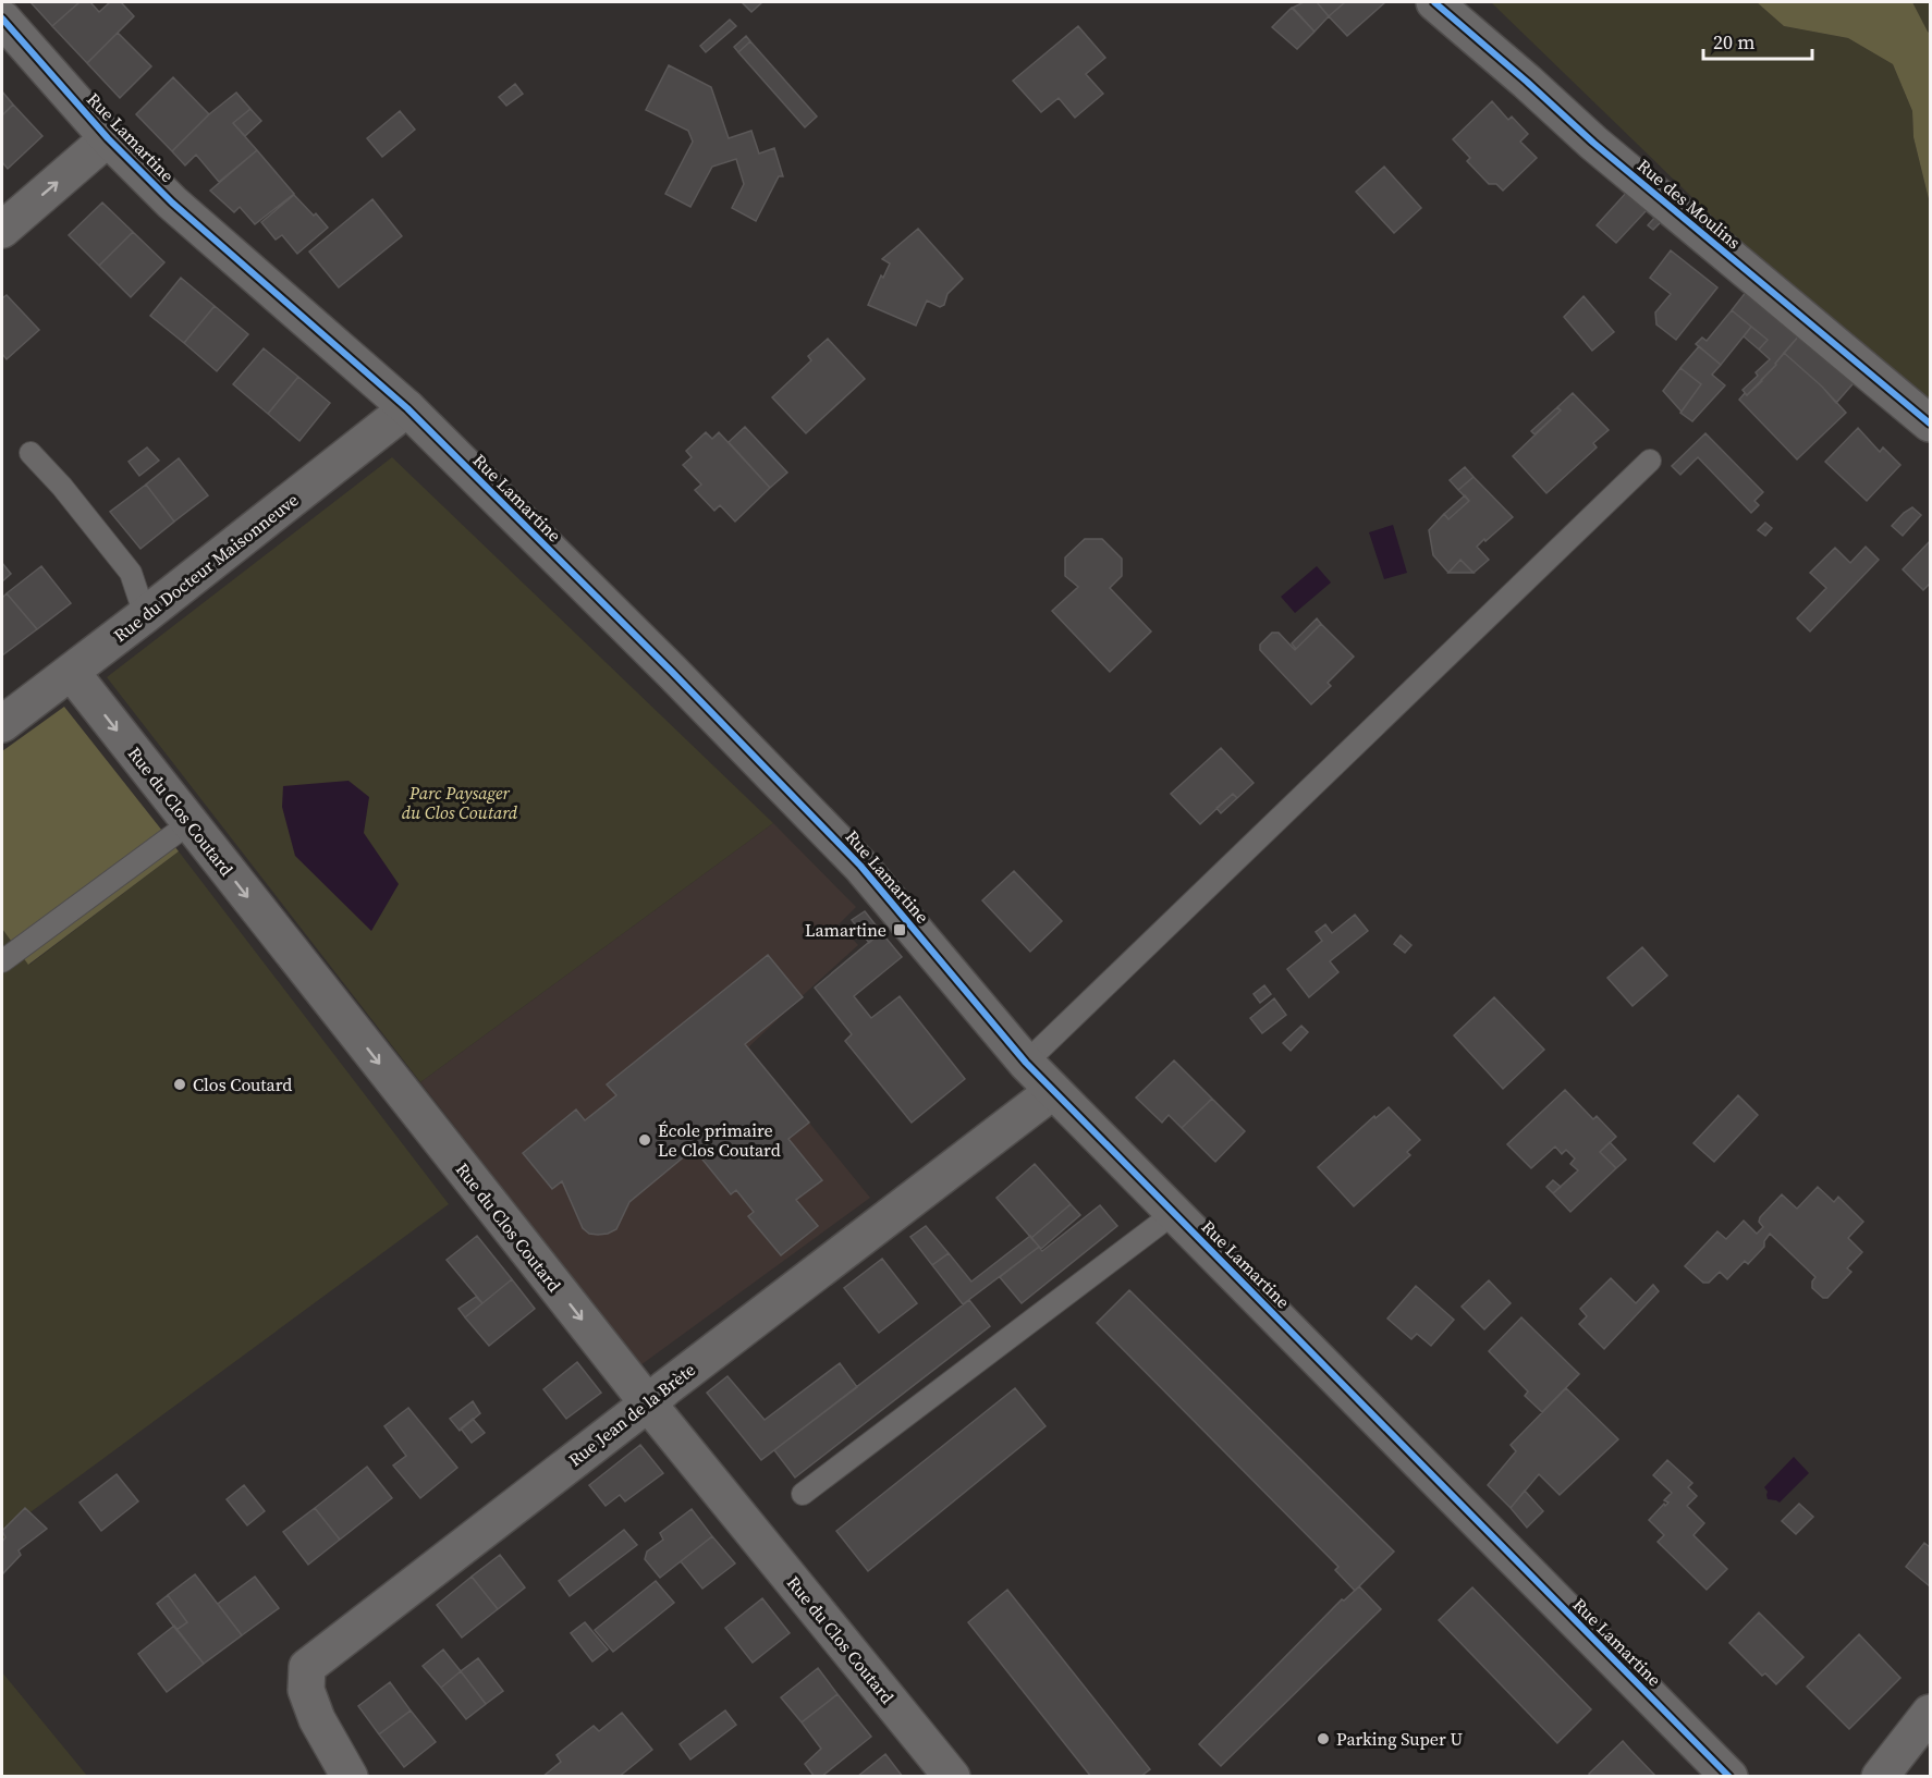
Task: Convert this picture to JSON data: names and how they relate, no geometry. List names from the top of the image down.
{
  "streets": {
    "street": [
      "Rue Lamartine",
      "Rue des Moulins",
      "Rue du Docteur Maisonneuve",
      "Rue du Clos Coutard",
      "Rue Jean de la Brète"
    ]
  },
  "crossings": [
    ["Rue Lamartine", "Rue du Docteur Maisonneuve"],
    ["Rue Lamartine", "Rue Jean de la Brète"],
    ["Rue du Docteur Maisonneuve", "Rue du Clos Coutard"],
    ["Rue du Clos Coutard", "Rue Jean de la Brète"]
  ],
  "one_way": ["Rue du Clos Coutard"],
  "parks": ["Parc Paysager du Clos Coutard"],
  "places": {
    "transit": ["Lamartine"],
    "other": ["Clos Coutard", "École primaire Le Clos Coutard", "Parking Super U"]
  },
  "scale_bar": "20 m"
}
